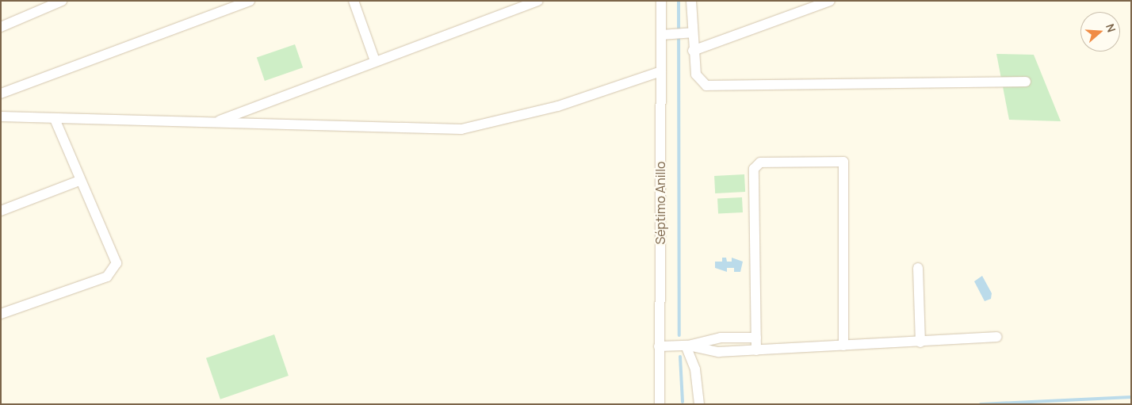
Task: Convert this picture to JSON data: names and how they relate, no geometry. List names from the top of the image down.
{
  "streets": {
    "street": ["Séptimo Anillo"]
  },
  "north": "right"
}
